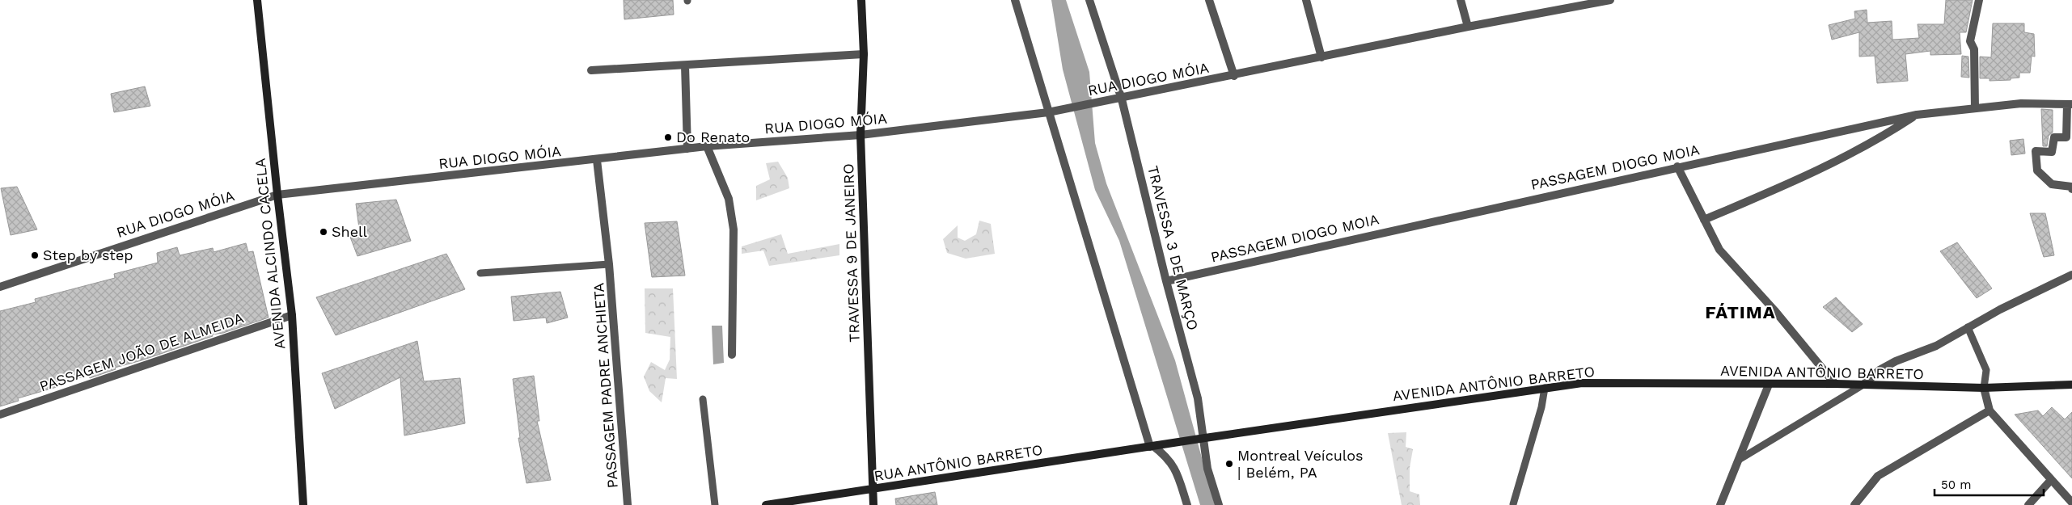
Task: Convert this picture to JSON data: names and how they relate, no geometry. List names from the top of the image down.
{
  "streets": {
    "main road": [
      "TRAVESSA 9 DE JANEIRO",
      "AVENIDA ALCINDO CACELA",
      "AVENIDA ANTÔNIO BARRETO",
      "RUA ANTÔNIO BARRETO"
    ],
    "street": [
      "RUA DIOGO MÓIA",
      "PASSAGEM DIOGO MOIA",
      "TRAVESSA 3 DE MARÇO",
      "PASSAGEM JOÃO DE ALMEIDA",
      "PASSAGEM PADRE ANCHIETA"
    ]
  },
  "crossings": [
    ["RUA DIOGO MÓIA", "TRAVESSA 3 DE MARÇO"],
    ["RUA DIOGO MÓIA", "TRAVESSA 9 DE JANEIRO"],
    ["RUA DIOGO MÓIA", "AVENIDA ALCINDO CACELA"],
    ["RUA DIOGO MÓIA", "PASSAGEM PADRE ANCHIETA"],
    ["PASSAGEM DIOGO MOIA", "TRAVESSA 3 DE MARÇO"],
    ["TRAVESSA 3 DE MARÇO", "AVENIDA ANTÔNIO BARRETO"],
    ["TRAVESSA 9 DE JANEIRO", "RUA ANTÔNIO BARRETO"],
    ["AVENIDA ALCINDO CACELA", "PASSAGEM JOÃO DE ALMEIDA"],
    ["AVENIDA ANTÔNIO BARRETO", "RUA ANTÔNIO BARRETO"]
  ],
  "districts": ["FÁTIMA"],
  "places": [
    "Do Renato",
    "Shell",
    "Step by step",
    "Montreal Veículos | Belém, PA"
  ],
  "scale_bar": "50 m"
}
